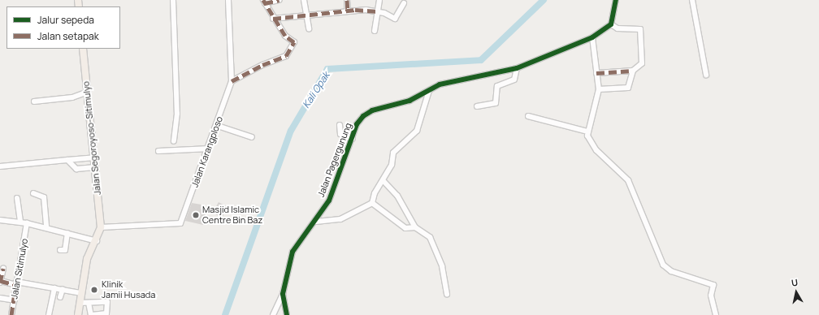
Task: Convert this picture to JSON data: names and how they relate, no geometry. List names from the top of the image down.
{
  "streets": {
    "main road": ["Jalan Segoroyoso-Sitimulyo"],
    "street": ["Jalan Karangploso", "Jalan Pagergunung", "Jalan Sitimulyo"]
  },
  "crossings": [
    ["Jalan Segoroyoso-Sitimulyo", "Jalan Karangploso"]
  ],
  "water": ["Kali Opak"],
  "places": ["Masjid Islamic Centre Bin Baz", "Klinik Jamii Husada"],
  "legend": ["Jalur sepeda", "Jalan setapak"],
  "north": "top"
}
